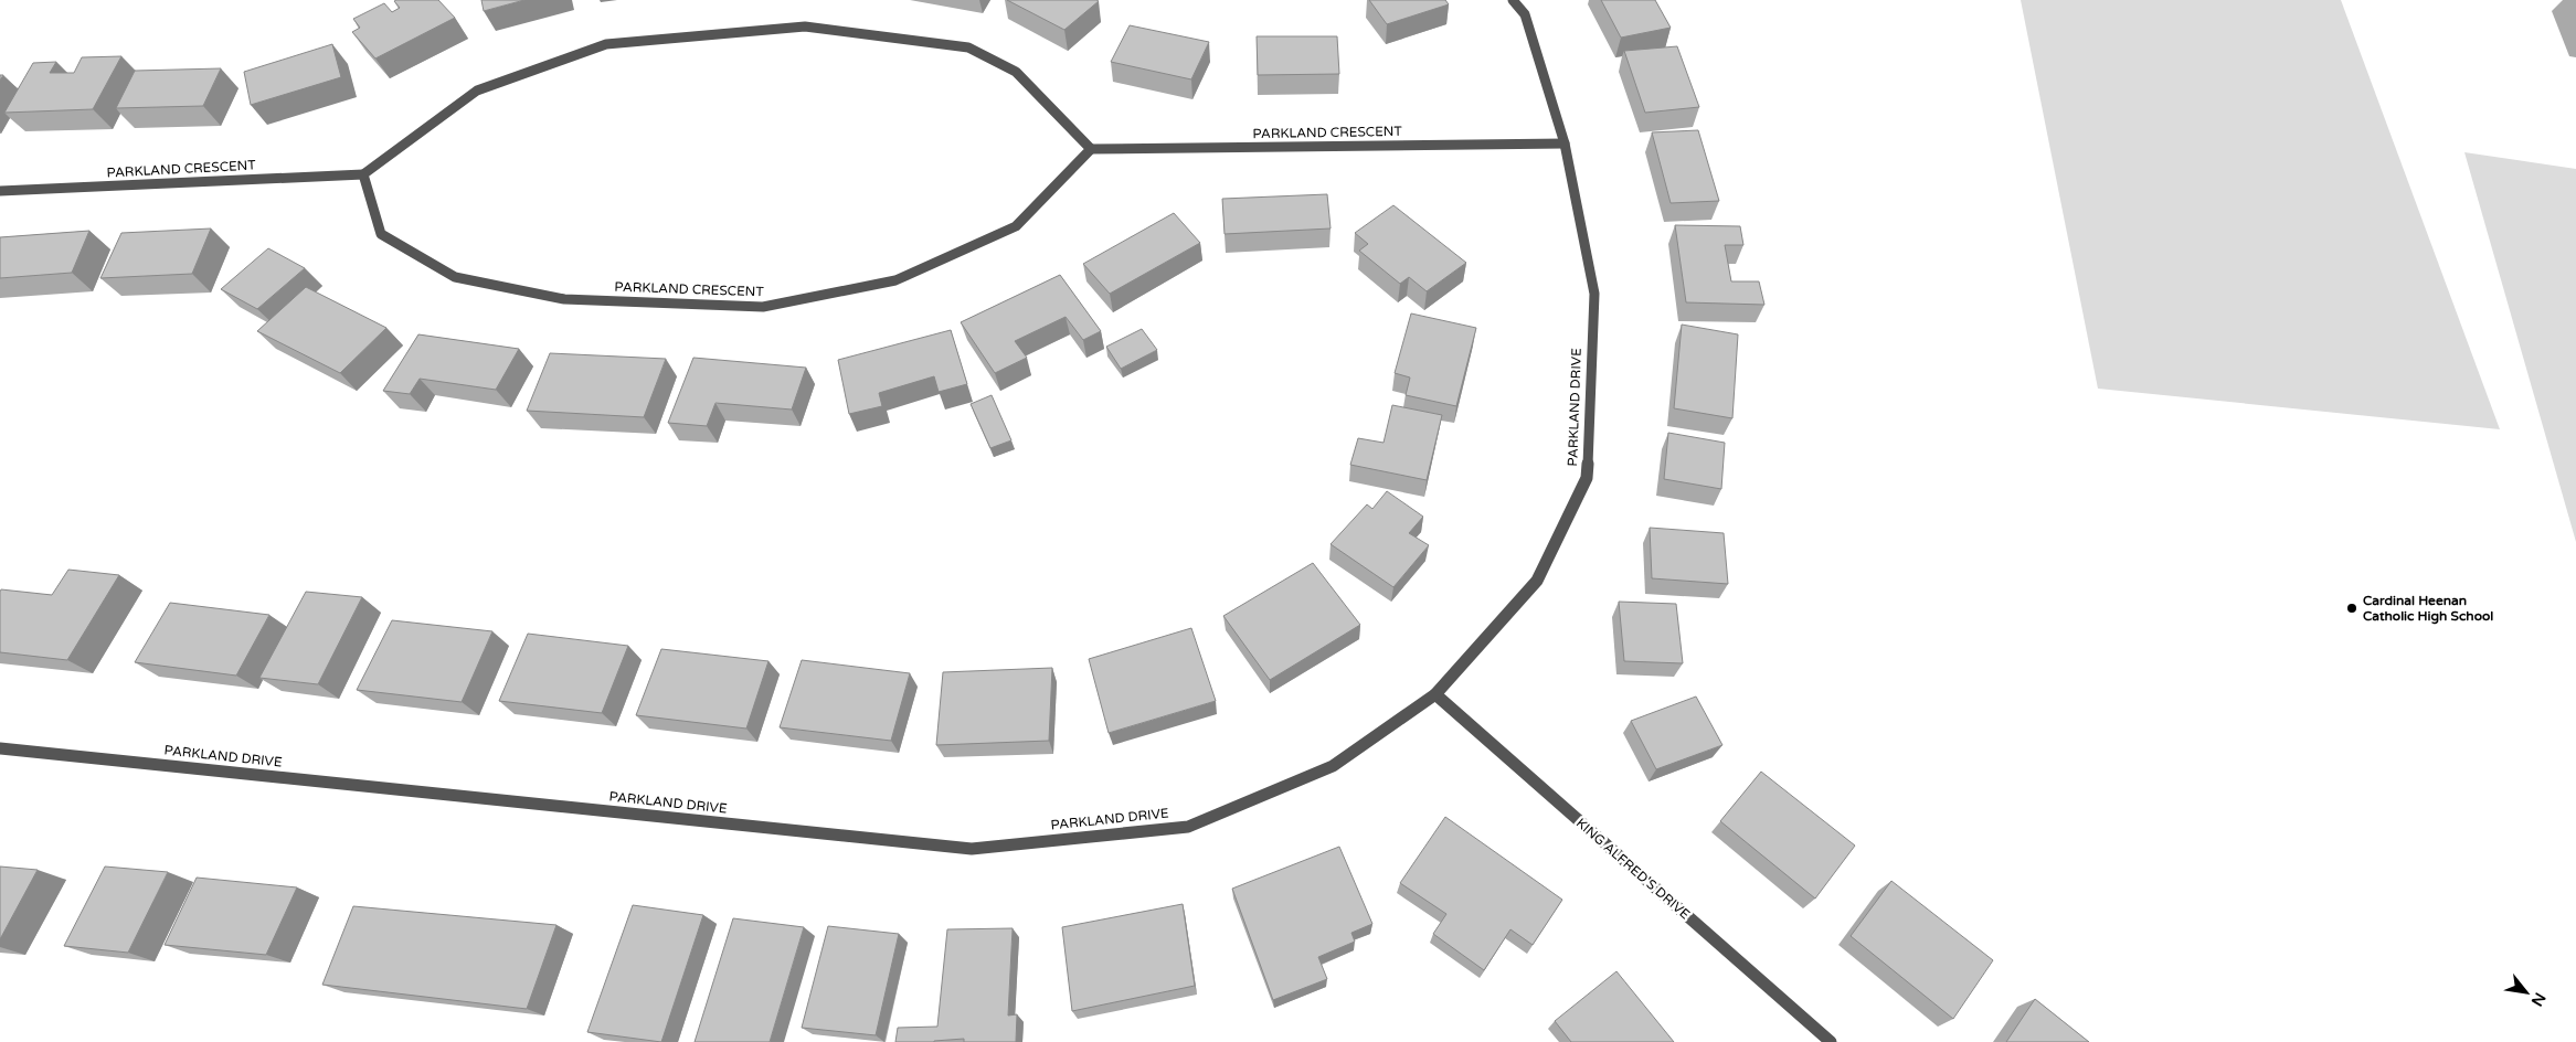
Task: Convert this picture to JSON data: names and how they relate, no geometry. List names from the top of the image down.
{
  "streets": {
    "street": ["PARKLAND CRESCENT", "PARKLAND DRIVE", "KING ALFRED'S DRIVE"]
  },
  "crossings": [
    ["PARKLAND CRESCENT", "PARKLAND DRIVE"],
    ["PARKLAND DRIVE", "KING ALFRED'S DRIVE"]
  ],
  "places": ["Cardinal Heenan Catholic High School"],
  "north": "bottom right"
}
